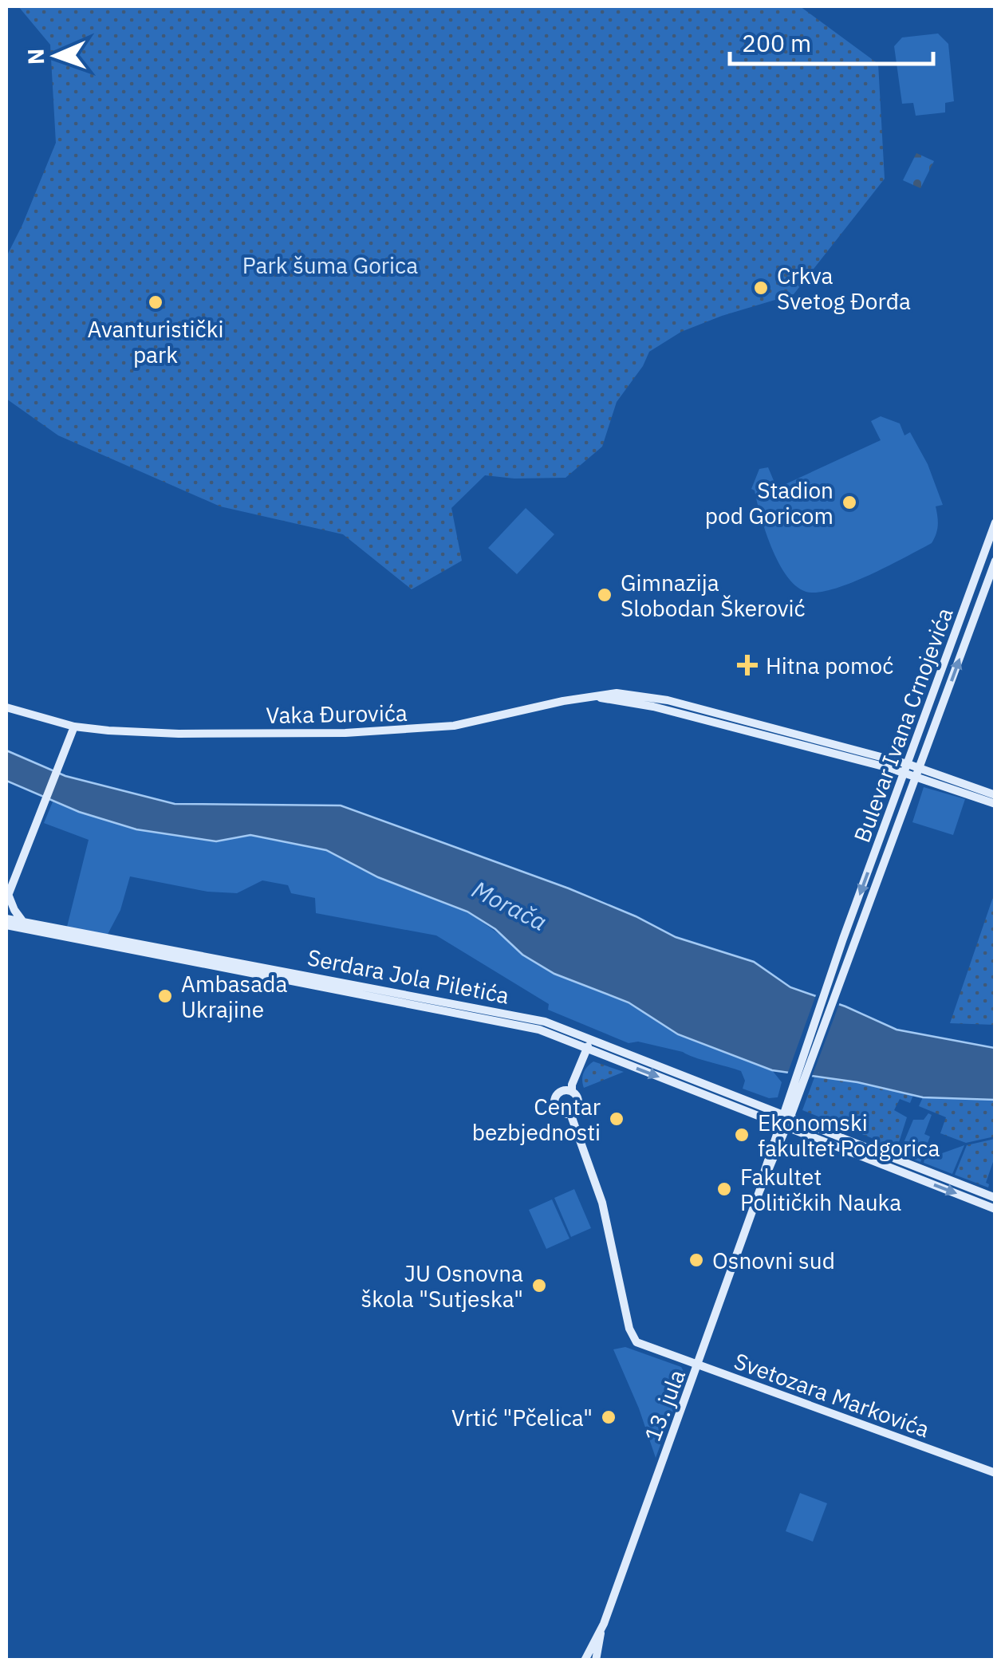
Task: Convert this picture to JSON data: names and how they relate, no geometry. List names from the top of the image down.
{
  "streets": {
    "main road": [
      "Vaka Đurovića",
      "Bulevar Ivana Crnojevića",
      "Serdara Jola Piletića",
      "Svetozara Markovića",
      "13. jula"
    ]
  },
  "crossings": [
    ["Vaka Đurovića", "Bulevar Ivana Crnojevića"],
    ["Bulevar Ivana Crnojevića", "13. jula"],
    ["Serdara Jola Piletića", "13. jula"],
    ["Svetozara Markovića", "13. jula"]
  ],
  "water": ["Morača"],
  "parks": ["Park šuma Gorica"],
  "places": {
    "other": [
      "Crkva Svetog Đorđa",
      "Avanturistički park",
      "Stadion pod Goricom",
      "Gimnazija Slobodan Škerović",
      "Ambasada Ukrajine",
      "Centar bezbjednosti",
      "Ekonomski fakultet Podgorica",
      "Fakultet Političkih Nauka",
      "Osnovni sud",
      "JU Osnovna škola \"Sutjeska\"",
      "Vrtić \"Pčelica\""
    ],
    "health": ["Hitna pomoć"]
  },
  "scale_bar": "200 m",
  "north": "left"
}
